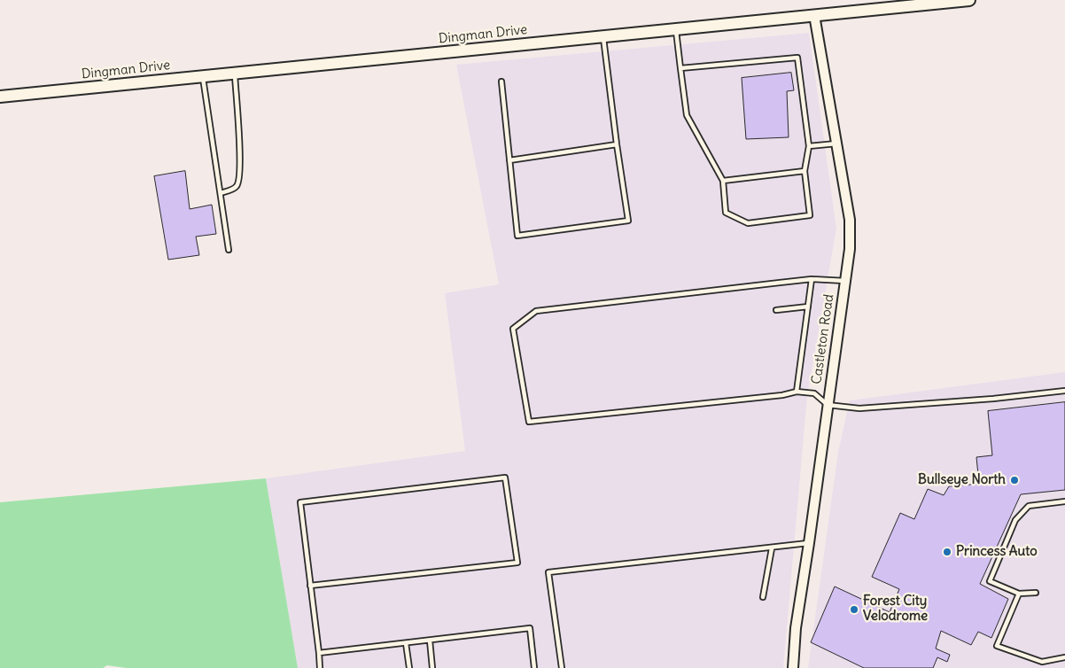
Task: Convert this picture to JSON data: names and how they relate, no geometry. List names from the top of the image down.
{
  "streets": {
    "main road": ["Dingman Drive"],
    "street": ["Castleton Road"]
  },
  "crossings": [
    ["Dingman Drive", "Castleton Road"]
  ],
  "places": ["Bullseye North", "Princess Auto", "Forest City Velodrome"]
}
